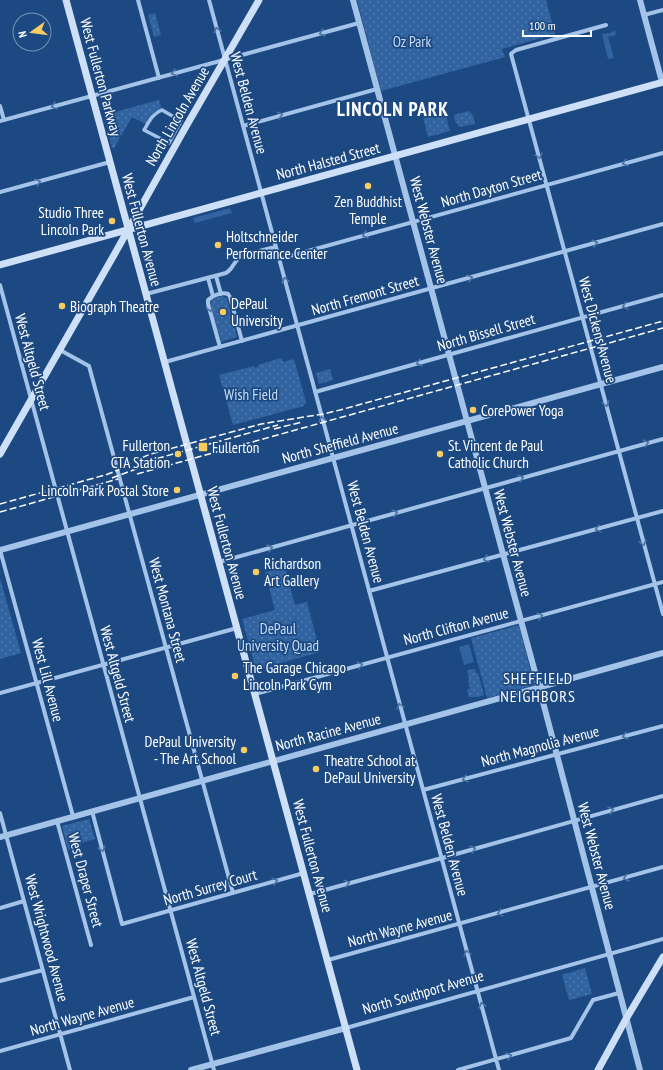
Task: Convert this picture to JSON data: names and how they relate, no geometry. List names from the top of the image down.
{
  "streets": {
    "main road": [
      "West Fullerton Parkway",
      "North Lincoln Avenue",
      "North Halsted Street",
      "West Fullerton Avenue"
    ],
    "street": [
      "West Belden Avenue",
      "North Dayton Street",
      "West Webster Avenue",
      "North Fremont Street",
      "West Dickens Avenue",
      "North Bissell Street",
      "West Altgeld Street",
      "North Sheffield Avenue",
      "West Montana Street",
      "North Clifton Avenue",
      "West Lill Avenue",
      "North Racine Avenue",
      "North Magnolia Avenue",
      "West Draper Street",
      "North Surrey Court",
      "North Wayne Avenue",
      "West Wrightwood Avenue",
      "North Southport Avenue"
    ]
  },
  "crossings": [
    ["West Fullerton Parkway", "West Fullerton Avenue"],
    ["West Belden Avenue", "North Lincoln Avenue"],
    ["West Belden Avenue", "North Halsted Street"],
    ["West Belden Avenue", "North Dayton Street"],
    ["West Belden Avenue", "North Fremont Street"],
    ["West Belden Avenue", "North Bissell Street"],
    ["West Belden Avenue", "North Sheffield Avenue"],
    ["West Belden Avenue", "North Clifton Avenue"],
    ["West Belden Avenue", "North Racine Avenue"],
    ["West Belden Avenue", "North Magnolia Avenue"],
    ["West Belden Avenue", "North Wayne Avenue"],
    ["West Belden Avenue", "North Southport Avenue"],
    ["North Lincoln Avenue", "North Halsted Street"],
    ["North Lincoln Avenue", "West Fullerton Avenue"],
    ["North Lincoln Avenue", "West Altgeld Street"],
    ["North Lincoln Avenue", "West Montana Street"],
    ["North Halsted Street", "West Fullerton Avenue"],
    ["North Halsted Street", "West Webster Avenue"],
    ["North Halsted Street", "West Dickens Avenue"],
    ["North Dayton Street", "West Webster Avenue"],
    ["North Dayton Street", "West Dickens Avenue"],
    ["West Fullerton Avenue", "North Fremont Street"],
    ["West Fullerton Avenue", "North Sheffield Avenue"],
    ["West Fullerton Avenue", "North Clifton Avenue"],
    ["West Fullerton Avenue", "North Racine Avenue"],
    ["West Fullerton Avenue", "North Surrey Court"],
    ["West Fullerton Avenue", "North Wayne Avenue"],
    ["West Fullerton Avenue", "North Southport Avenue"],
    ["West Webster Avenue", "North Fremont Street"],
    ["West Webster Avenue", "North Bissell Street"],
    ["West Webster Avenue", "North Sheffield Avenue"],
    ["West Webster Avenue", "North Clifton Avenue"],
    ["West Webster Avenue", "North Racine Avenue"],
    ["West Webster Avenue", "North Magnolia Avenue"],
    ["West Webster Avenue", "North Wayne Avenue"],
    ["West Webster Avenue", "North Southport Avenue"],
    ["North Fremont Street", "West Dickens Avenue"],
    ["West Dickens Avenue", "North Bissell Street"],
    ["West Dickens Avenue", "North Sheffield Avenue"],
    ["West Dickens Avenue", "North Clifton Avenue"],
    ["West Altgeld Street", "North Sheffield Avenue"],
    ["West Altgeld Street", "North Racine Avenue"],
    ["West Altgeld Street", "North Surrey Court"],
    ["West Altgeld Street", "North Wayne Avenue"],
    ["West Altgeld Street", "North Southport Avenue"],
    ["North Sheffield Avenue", "West Montana Street"],
    ["North Sheffield Avenue", "West Lill Avenue"],
    ["West Montana Street", "North Racine Avenue"],
    ["West Montana Street", "North Surrey Court"],
    ["West Lill Avenue", "North Racine Avenue"],
    ["North Racine Avenue", "West Draper Street"],
    ["North Racine Avenue", "North Surrey Court"],
    ["North Racine Avenue", "West Wrightwood Avenue"],
    ["North Wayne Avenue", "West Wrightwood Avenue"]
  ],
  "one_way": [
    "West Belden Avenue",
    "North Dayton Street",
    "North Fremont Street",
    "North Bissell Street",
    "North Clifton Avenue",
    "North Magnolia Avenue",
    "North Wayne Avenue"
  ],
  "districts": ["LINCOLN PARK", "SHEFFIELD NEIGHBORS"],
  "parks": ["Oz Park", "Wish Field", "DePaul University Quad"],
  "places": {
    "other": [
      "Zen Buddhist Temple",
      "Studio Three Lincoln Park",
      "Holtschneider Performance Center",
      "Biograph Theatre",
      "DePaul University",
      "CorePower Yoga",
      "Fullerton CTA Station",
      "St. Vincent de Paul Catholic Church",
      "Lincoln Park Postal Store",
      "Richardson Art Gallery",
      "The Garage Chicago Lincoln Park Gym",
      "DePaul University - The Art School",
      "Theatre School at DePaul University"
    ],
    "transit": ["Fullerton"]
  },
  "scale_bar": "100 m",
  "north": "left"
}
